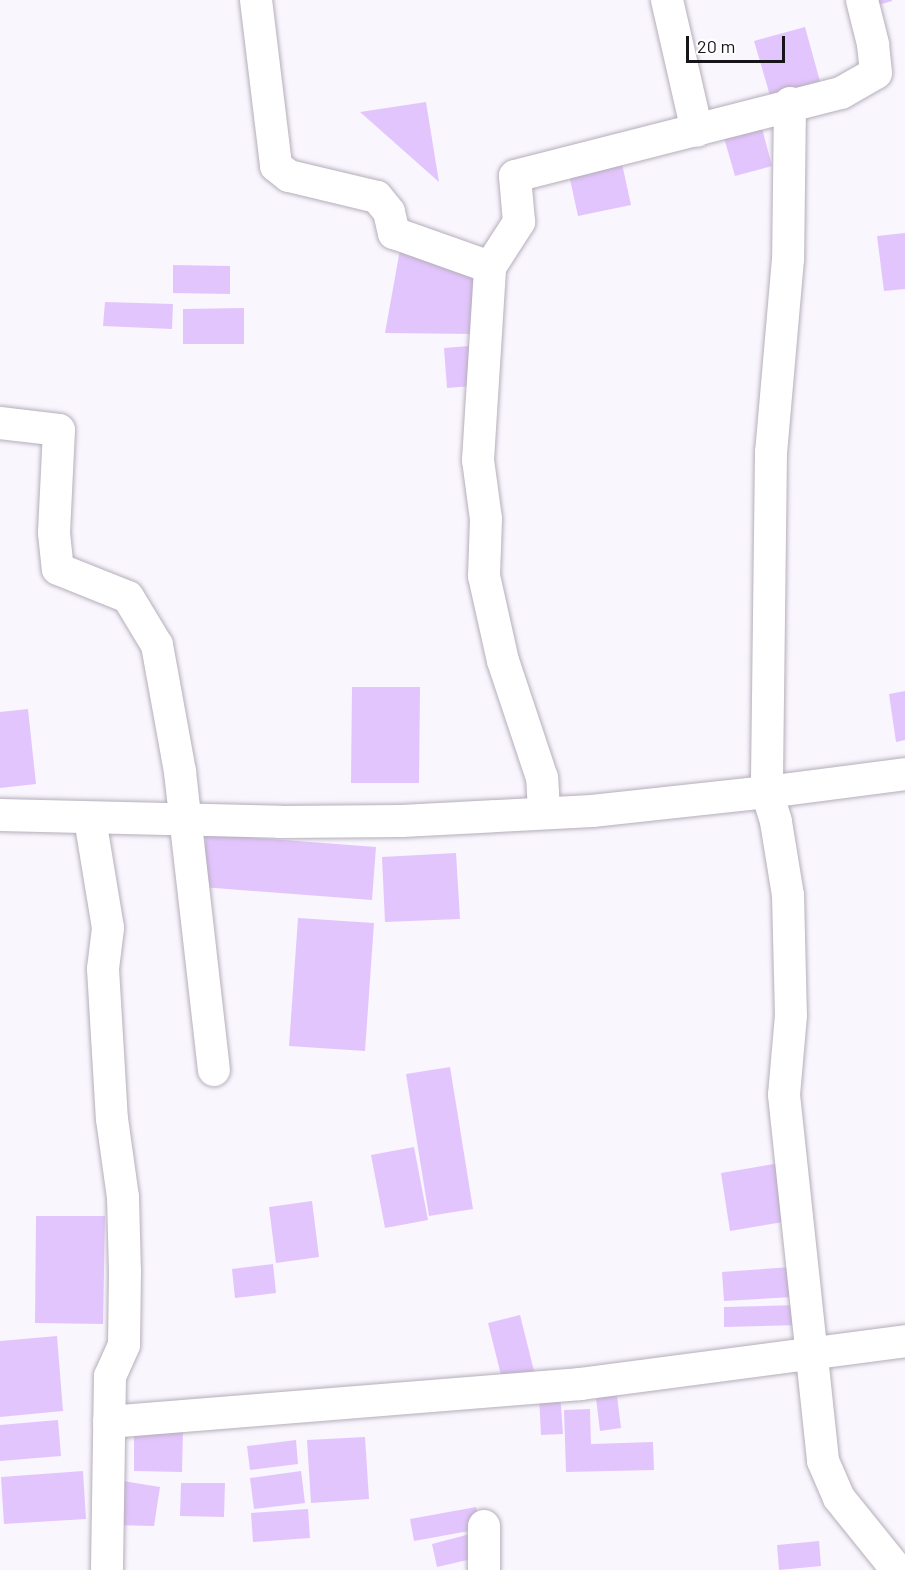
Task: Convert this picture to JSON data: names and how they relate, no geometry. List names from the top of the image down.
{
  "scale_bar": "20 m"
}
